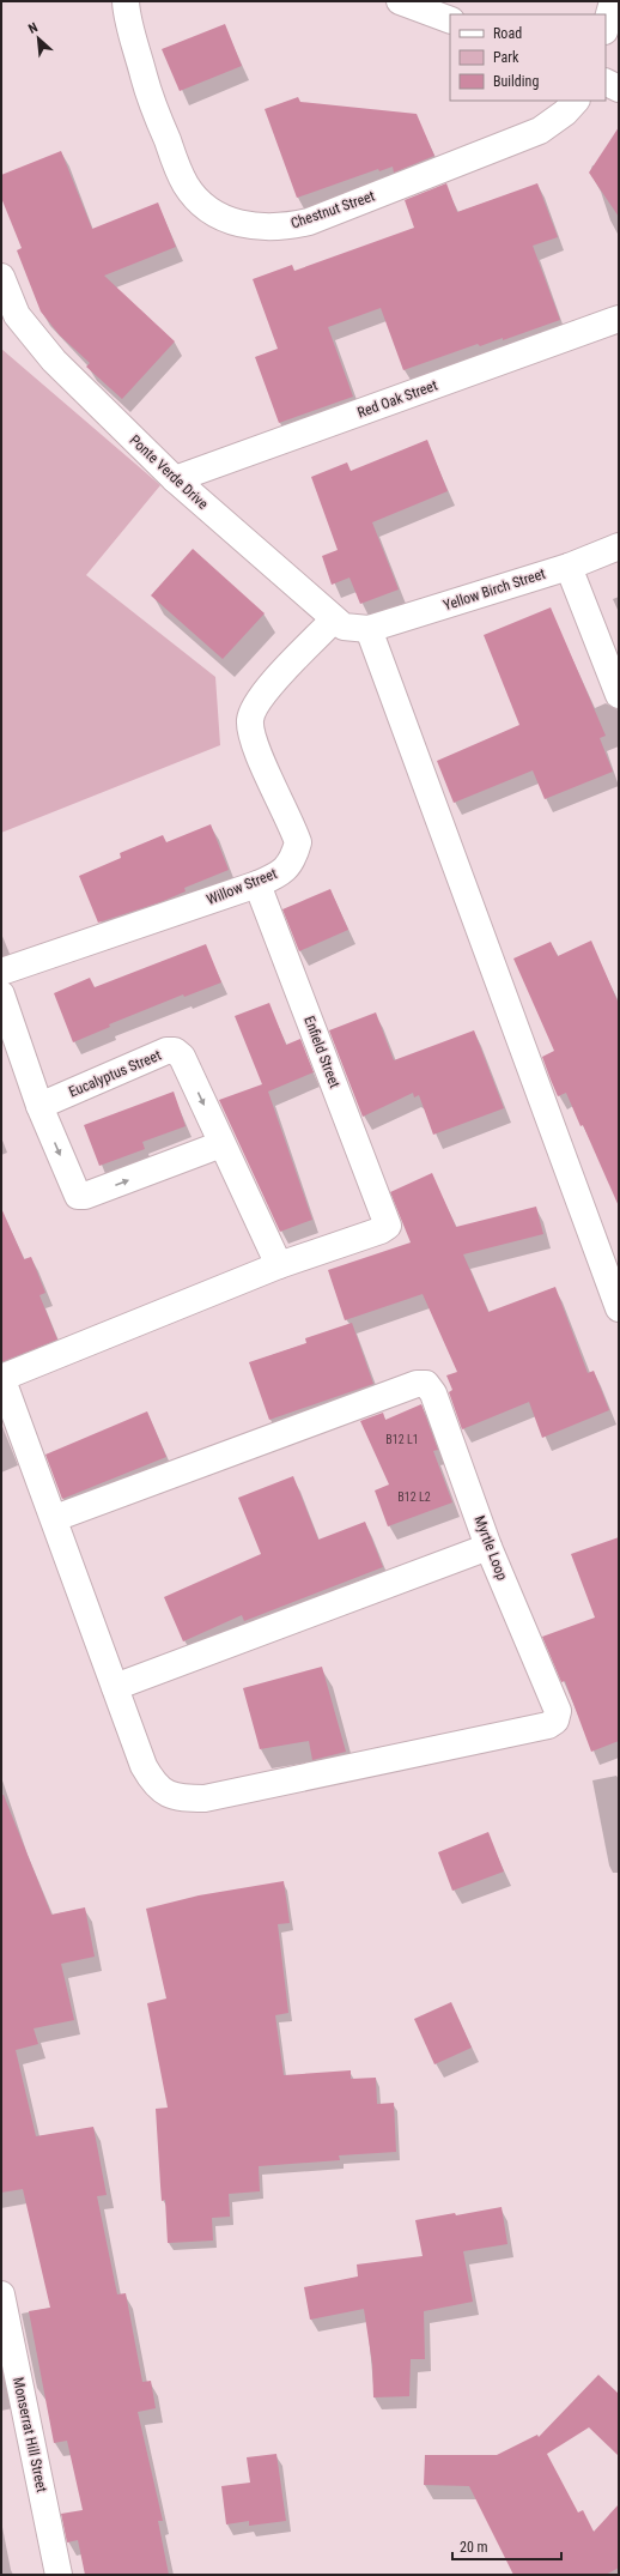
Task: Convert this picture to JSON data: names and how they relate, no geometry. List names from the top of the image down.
{
  "streets": {
    "street": [
      "Chestnut Street",
      "Red Oak Street",
      "Ponte Verde Drive",
      "Yellow Birch Street",
      "Willow Street",
      "Enfield Street",
      "Eucalyptus Street",
      "Myrtle Loop",
      "Monserrat Hill Street"
    ]
  },
  "crossings": [
    ["Red Oak Street", "Ponte Verde Drive"],
    ["Ponte Verde Drive", "Yellow Birch Street"],
    ["Ponte Verde Drive", "Willow Street"],
    ["Willow Street", "Enfield Street"],
    ["Enfield Street", "Eucalyptus Street"]
  ],
  "house_numbers": ["B12 L1", "B12 L2"],
  "legend": ["Road", "Park", "Building"],
  "scale_bar": "20 m",
  "north": "top left"
}
